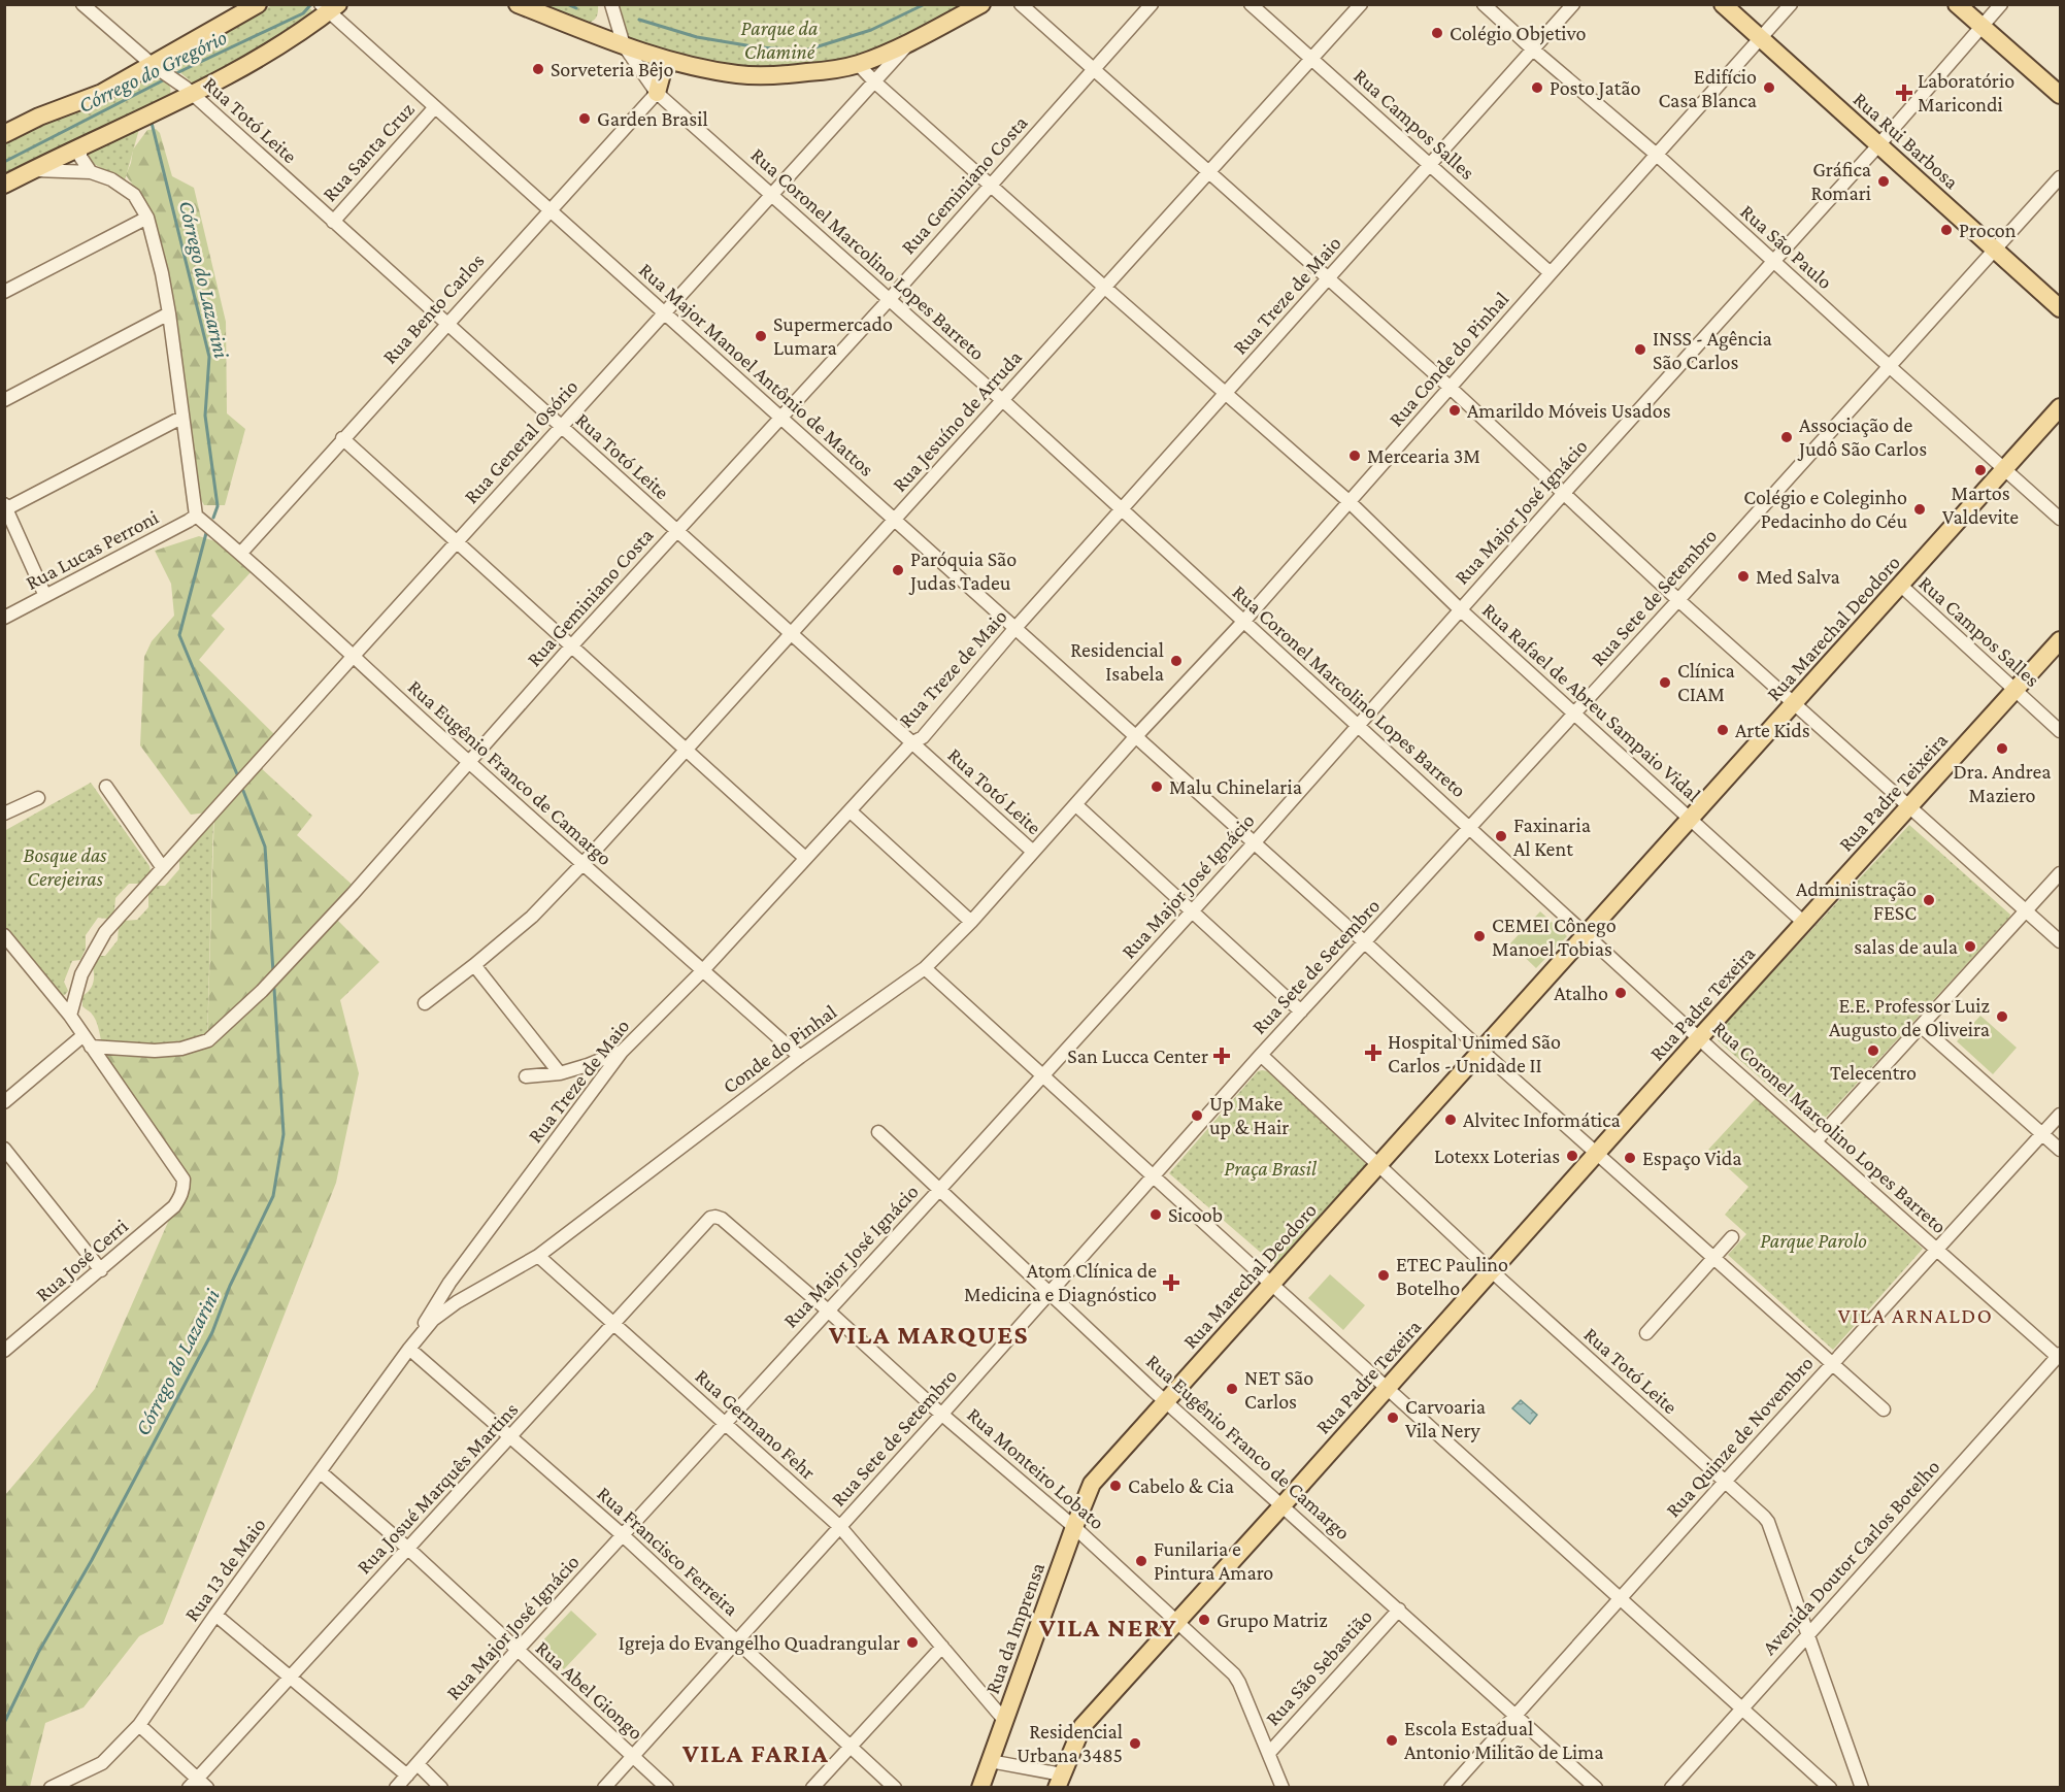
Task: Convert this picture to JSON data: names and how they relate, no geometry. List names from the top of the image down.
{
  "streets": {
    "main road": [
      "Rua Rui Barbosa",
      "Rua Marechal Deodoro",
      "Rua Padre Teixeira",
      "Rua Padre Texeira",
      "Rua da Imprensa"
    ],
    "street": [
      "Rua Totó Leite",
      "Rua Campos Salles",
      "Rua Santa Cruz",
      "Rua Geminiano Costa",
      "Rua São Paulo",
      "Rua Coronel Marcolino Lopes Barreto",
      "Rua Treze de Maio",
      "Rua Bento Carlos",
      "Rua Conde do Pinhal",
      "Rua Major Manoel Antônio de Mattos",
      "Rua Jesuíno de Arruda",
      "Rua General Osório",
      "Rua Major José Ignácio",
      "Rua Lucas Perroni",
      "Rua Sete de Setembro",
      "Rua Rafael de Abreu Sampaio Vidal",
      "Rua Eugênio Franco de Camargo",
      "Conde do Pinhal",
      "Rua José Cerri",
      "Rua Germano Fehr",
      "Rua Quinze de Novembro",
      "Rua Monteiro Lobato",
      "Rua Josué Marquês Martins",
      "Rua Francisco Ferreira",
      "Avenida Doutor Carlos Botelho",
      "Rua 13 de Maio",
      "Rua São Sebastião",
      "Rua Abel Giongo"
    ]
  },
  "crossings": [
    ["Rua Totó Leite", "Rua Santa Cruz"],
    ["Rua Totó Leite", "Rua Geminiano Costa"],
    ["Rua Totó Leite", "Rua Treze de Maio"],
    ["Rua Totó Leite", "Rua Bento Carlos"],
    ["Rua Totó Leite", "Rua Jesuíno de Arruda"],
    ["Rua Totó Leite", "Rua General Osório"],
    ["Rua Totó Leite", "Rua Sete de Setembro"],
    ["Rua Totó Leite", "Rua Marechal Deodoro"],
    ["Rua Totó Leite", "Rua Padre Texeira"],
    ["Rua Totó Leite", "Conde do Pinhal"],
    ["Rua Totó Leite", "Rua Quinze de Novembro"],
    ["Rua Totó Leite", "Avenida Doutor Carlos Botelho"],
    ["Rua Campos Salles", "Rua Treze de Maio"],
    ["Rua Campos Salles", "Rua Conde do Pinhal"],
    ["Rua Campos Salles", "Rua Jesuíno de Arruda"],
    ["Rua Campos Salles", "Rua Marechal Deodoro"],
    ["Rua Campos Salles", "Rua Padre Teixeira"],
    ["Rua Rui Barbosa", "Rua Conde do Pinhal"],
    ["Rua Rui Barbosa", "Rua Major José Ignácio"],
    ["Rua Rui Barbosa", "Rua Sete de Setembro"],
    ["Rua Santa Cruz", "Rua Major Manoel Antônio de Mattos"],
    ["Rua Geminiano Costa", "Rua Coronel Marcolino Lopes Barreto"],
    ["Rua Geminiano Costa", "Rua Major Manoel Antônio de Mattos"],
    ["Rua Geminiano Costa", "Rua Rafael de Abreu Sampaio Vidal"],
    ["Rua Geminiano Costa", "Rua Eugênio Franco de Camargo"],
    ["Rua Geminiano Costa", "Rua José Cerri"],
    ["Rua São Paulo", "Rua Treze de Maio"],
    ["Rua São Paulo", "Rua Conde do Pinhal"],
    ["Rua São Paulo", "Rua Major José Ignácio"],
    ["Rua São Paulo", "Rua Sete de Setembro"],
    ["Rua São Paulo", "Rua Marechal Deodoro"],
    ["Rua Coronel Marcolino Lopes Barreto", "Rua Treze de Maio"],
    ["Rua Coronel Marcolino Lopes Barreto", "Rua Bento Carlos"],
    ["Rua Coronel Marcolino Lopes Barreto", "Rua Conde do Pinhal"],
    ["Rua Coronel Marcolino Lopes Barreto", "Rua Jesuíno de Arruda"],
    ["Rua Coronel Marcolino Lopes Barreto", "Rua General Osório"],
    ["Rua Coronel Marcolino Lopes Barreto", "Rua Major José Ignácio"],
    ["Rua Coronel Marcolino Lopes Barreto", "Rua Sete de Setembro"],
    ["Rua Coronel Marcolino Lopes Barreto", "Rua Marechal Deodoro"],
    ["Rua Coronel Marcolino Lopes Barreto", "Rua Padre Texeira"],
    ["Rua Coronel Marcolino Lopes Barreto", "Rua Quinze de Novembro"],
    ["Rua Coronel Marcolino Lopes Barreto", "Avenida Doutor Carlos Botelho"],
    ["Rua Treze de Maio", "Rua Major Manoel Antônio de Mattos"],
    ["Rua Treze de Maio", "Rua Rafael de Abreu Sampaio Vidal"],
    ["Rua Treze de Maio", "Rua Eugênio Franco de Camargo"],
    ["Rua Treze de Maio", "Conde do Pinhal"],
    ["Rua Treze de Maio", "Rua Francisco Ferreira"],
    ["Rua Treze de Maio", "Rua 13 de Maio"],
    ["Rua Bento Carlos", "Rua Major Manoel Antônio de Mattos"],
    ["Rua Bento Carlos", "Rua Eugênio Franco de Camargo"],
    ["Rua Conde do Pinhal", "Rua Major Manoel Antônio de Mattos"],
    ["Rua Conde do Pinhal", "Rua Rafael de Abreu Sampaio Vidal"],
    ["Rua Conde do Pinhal", "Conde do Pinhal"],
    ["Rua Major Manoel Antônio de Mattos", "Rua Jesuíno de Arruda"],
    ["Rua Major Manoel Antônio de Mattos", "Rua General Osório"],
    ["Rua Major Manoel Antônio de Mattos", "Rua Major José Ignácio"],
    ["Rua Major Manoel Antônio de Mattos", "Rua Sete de Setembro"],
    ["Rua Major Manoel Antônio de Mattos", "Rua Marechal Deodoro"],
    ["Rua Major Manoel Antônio de Mattos", "Rua Padre Texeira"],
    ["Rua Major Manoel Antônio de Mattos", "Conde do Pinhal"],
    ["Rua Major Manoel Antônio de Mattos", "Rua Quinze de Novembro"],
    ["Rua Jesuíno de Arruda", "Rua Rafael de Abreu Sampaio Vidal"],
    ["Rua Jesuíno de Arruda", "Rua Eugênio Franco de Camargo"],
    ["Rua General Osório", "Rua Rafael de Abreu Sampaio Vidal"],
    ["Rua General Osório", "Rua Eugênio Franco de Camargo"],
    ["Rua Major José Ignácio", "Rua Rafael de Abreu Sampaio Vidal"],
    ["Rua Major José Ignácio", "Rua Eugênio Franco de Camargo"],
    ["Rua Major José Ignácio", "Rua Germano Fehr"],
    ["Rua Major José Ignácio", "Rua Monteiro Lobato"],
    ["Rua Major José Ignácio", "Rua Francisco Ferreira"],
    ["Rua Major José Ignácio", "Rua Abel Giongo"],
    ["Rua Lucas Perroni", "Rua Eugênio Franco de Camargo"],
    ["Rua Sete de Setembro", "Rua Rafael de Abreu Sampaio Vidal"],
    ["Rua Sete de Setembro", "Rua Eugênio Franco de Camargo"],
    ["Rua Sete de Setembro", "Rua Germano Fehr"],
    ["Rua Sete de Setembro", "Rua Monteiro Lobato"],
    ["Rua Sete de Setembro", "Rua Francisco Ferreira"],
    ["Rua Sete de Setembro", "Rua Abel Giongo"],
    ["Rua Marechal Deodoro", "Rua Rafael de Abreu Sampaio Vidal"],
    ["Rua Marechal Deodoro", "Rua Eugênio Franco de Camargo"],
    ["Rua Marechal Deodoro", "Rua da Imprensa"],
    ["Rua Rafael de Abreu Sampaio Vidal", "Rua Padre Teixeira"],
    ["Rua Rafael de Abreu Sampaio Vidal", "Rua Padre Texeira"],
    ["Rua Eugênio Franco de Camargo", "Rua Padre Texeira"],
    ["Rua Eugênio Franco de Camargo", "Conde do Pinhal"],
    ["Rua Eugênio Franco de Camargo", "Rua Quinze de Novembro"],
    ["Rua Eugênio Franco de Camargo", "Rua São Sebastião"],
    ["Rua Padre Teixeira", "Rua Padre Texeira"],
    ["Rua Padre Texeira", "Rua Monteiro Lobato"],
    ["Conde do Pinhal", "Rua Germano Fehr"],
    ["Conde do Pinhal", "Rua Francisco Ferreira"],
    ["Conde do Pinhal", "Rua 13 de Maio"],
    ["Rua Germano Fehr", "Rua Josué Marquês Martins"],
    ["Rua Germano Fehr", "Rua da Imprensa"],
    ["Rua Monteiro Lobato", "Rua Josué Marquês Martins"],
    ["Rua Monteiro Lobato", "Rua da Imprensa"],
    ["Rua Monteiro Lobato", "Rua São Sebastião"],
    ["Rua Josué Marquês Martins", "Rua Francisco Ferreira"],
    ["Rua Josué Marquês Martins", "Rua Abel Giongo"],
    ["Rua Francisco Ferreira", "Rua 13 de Maio"],
    ["Rua 13 de Maio", "Rua Abel Giongo"]
  ],
  "districts": [
    "VILA ARNALDO",
    "VILA MARQUES",
    "VILA NERY",
    "VILA FARIA"
  ],
  "water": ["Córrego do Gregório", "Córrego do Lazarini"],
  "parks": [
    "Parque da Chaminé",
    "Bosque das Cerejeiras",
    "Praça Brasil",
    "Parque Parolo"
  ],
  "places": {
    "other": [
      "Colégio Objetivo",
      "Sorveteria Bêjo",
      "Posto Jatão",
      "Edifício Casa Blanca",
      "Garden Brasil",
      "Gráfica Romari",
      "Procon",
      "Supermercado Lumara",
      "INSS - Agência São Carlos",
      "Amarildo Móveis Usados",
      "Associação de Judô São Carlos",
      "Mercearia 3M",
      "Martos Valdevite",
      "Colégio e Coleginho Pedacinho do Céu",
      "Paróquia São Judas Tadeu",
      "Med Salva",
      "Residencial Isabela",
      "Clínica CIAM",
      "Arte Kids",
      "Dra. Andrea Maziero",
      "Malu Chinelaria",
      "Faxinaria Al Kent",
      "Administração FESC",
      "CEMEI Cônego Manoel Tobias",
      "salas de aula",
      "Atalho",
      "E.E. Professor Luiz Augusto de Oliveira",
      "Telecentro",
      "Up Make up & Hair",
      "Alvitec Informática",
      "Lotexx Loterias",
      "Espaço Vida",
      "Sicoob",
      "ETEC Paulino Botelho",
      "NET São Carlos",
      "Carvoaria Vila Nery",
      "Cabelo & Cia",
      "Funilaria e Pintura Amaro",
      "Grupo Matriz",
      "Igreja do Evangelho Quadrangular",
      "Escola Estadual Antonio Militão de Lima",
      "Residencial Urbana 3485"
    ],
    "health": [
      "Laboratório Maricondi",
      "Hospital Unimed São Carlos - Unidade II",
      "San Lucca Center",
      "Atom Clínica de Medicina e Diagnóstico"
    ]
  }
}
